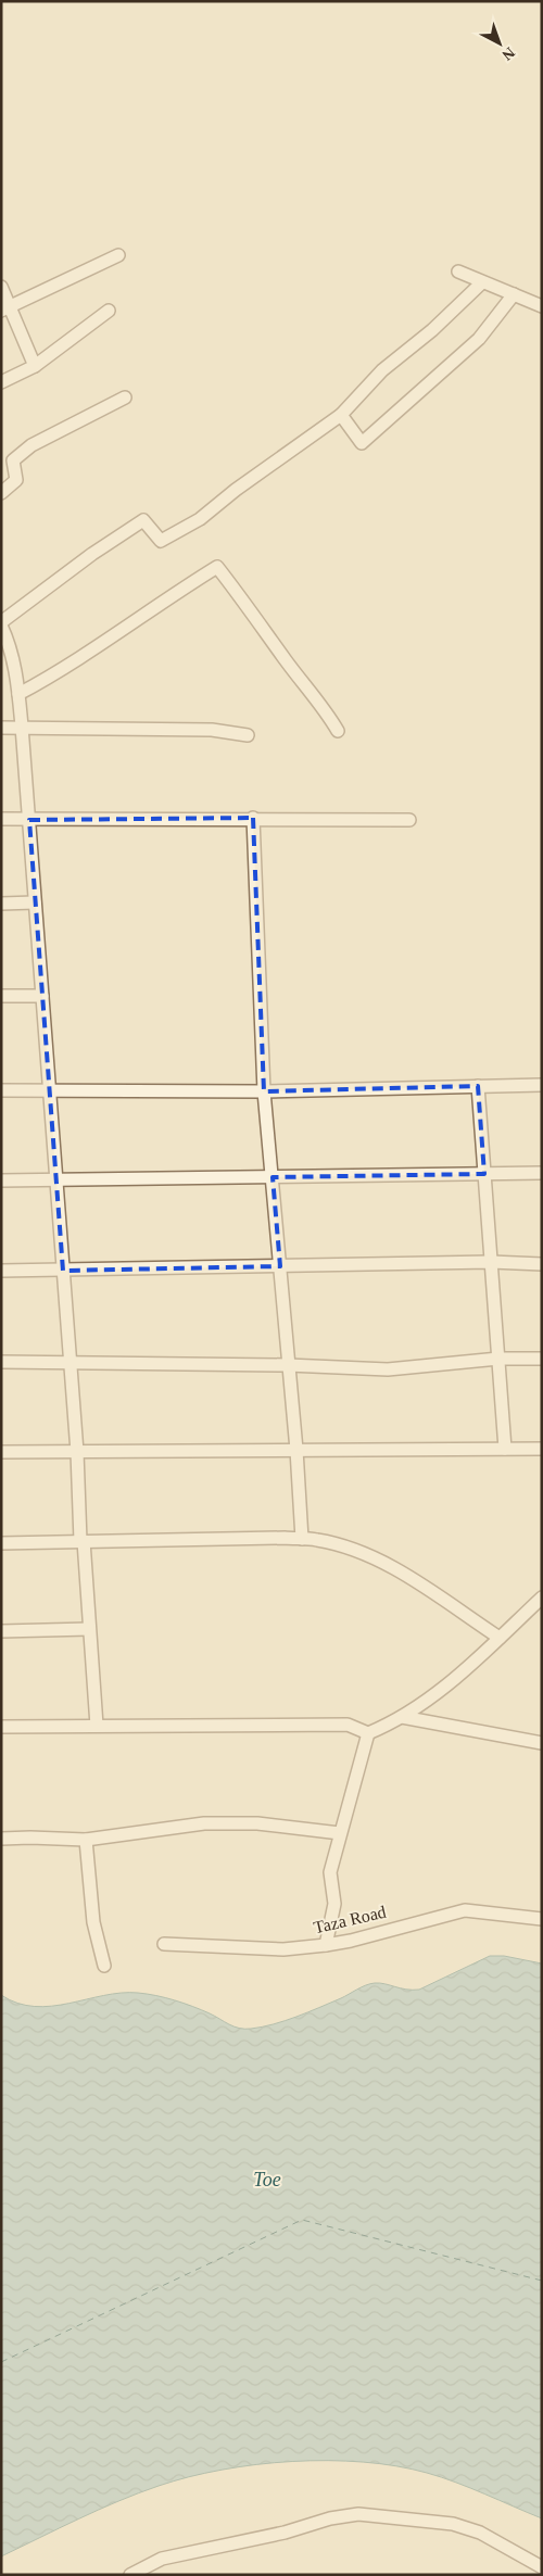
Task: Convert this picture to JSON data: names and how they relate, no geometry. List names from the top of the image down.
{
  "streets": {
    "street": ["Taza Road"]
  },
  "water": ["Toe"],
  "north": "bottom right"
}
